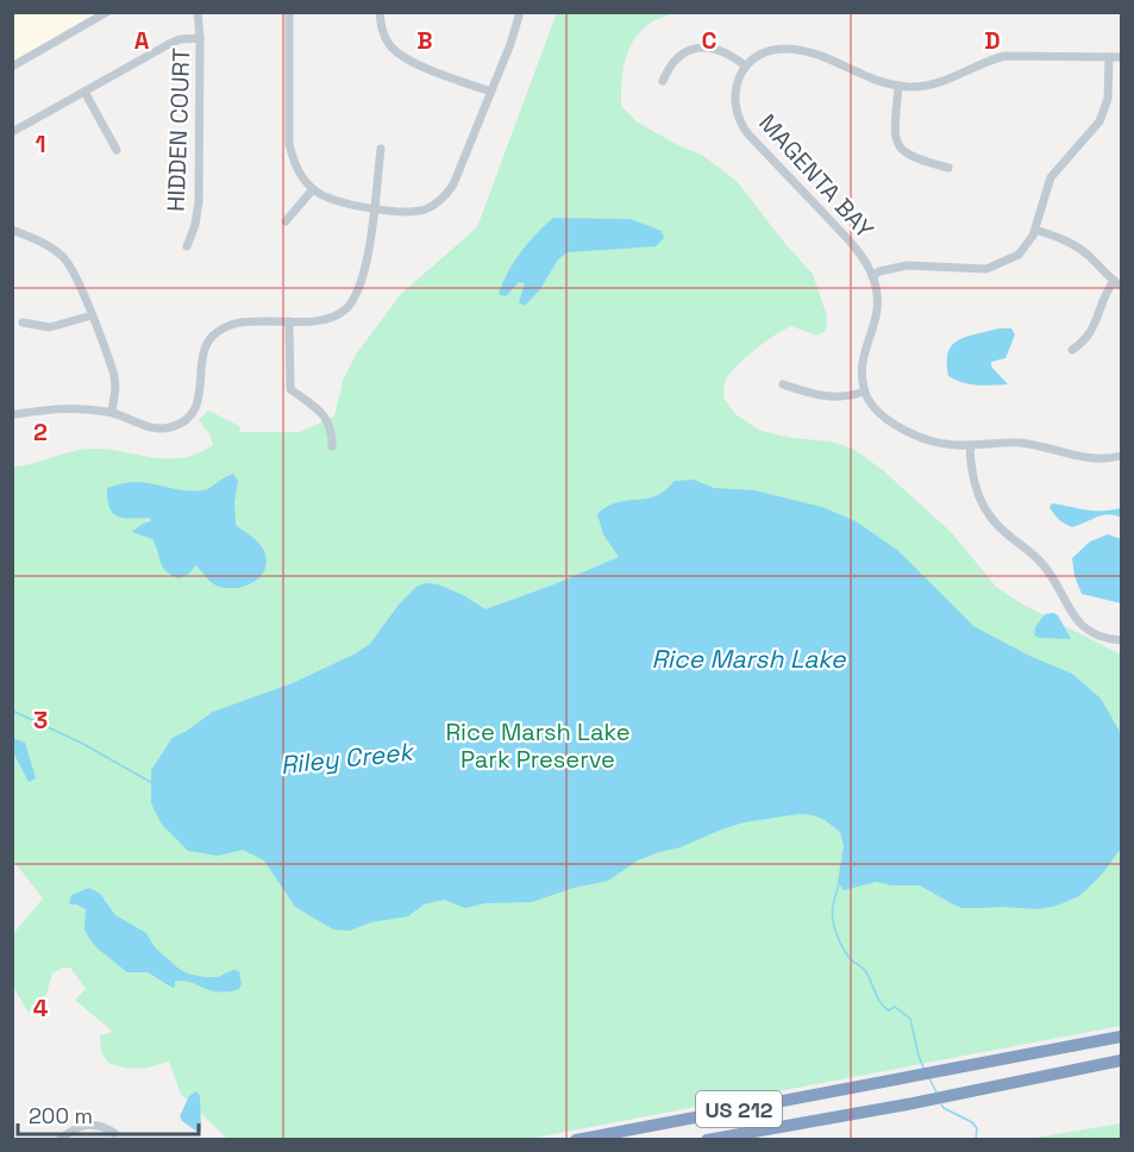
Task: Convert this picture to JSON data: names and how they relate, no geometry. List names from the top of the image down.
{
  "streets": {
    "highway": ["US 212"],
    "street": ["HIDDEN COURT", "MAGENTA BAY"]
  },
  "water": ["Rice Marsh Lake", "Riley Creek"],
  "parks": ["Rice Marsh Lake Park Preserve"],
  "scale_bar": "200 m",
  "grid": {
    "columns": [
      "A",
      "B",
      "C",
      "D"
    ],
    "rows": [
      "1",
      "2",
      "3",
      "4"
    ]
  }
}
